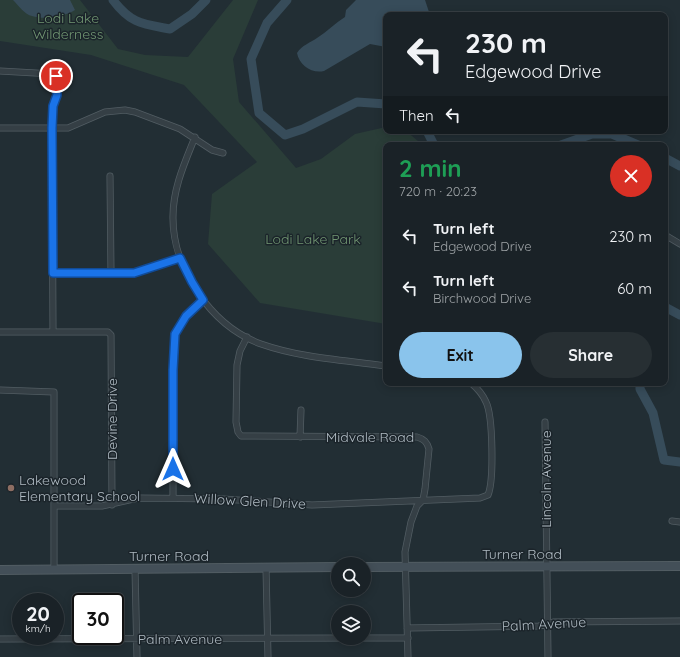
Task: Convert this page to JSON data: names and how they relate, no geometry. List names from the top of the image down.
{
  "streets": {
    "main road": ["Turner Road"],
    "street": [
      "Devine Drive",
      "Midvale Road",
      "Lincoln Avenue",
      "Willow Glen Drive",
      "Palm Avenue"
    ]
  },
  "crossings": [
    ["Devine Drive", "Willow Glen Drive"],
    ["Midvale Road", "Willow Glen Drive"],
    ["Lincoln Avenue", "Turner Road"],
    ["Lincoln Avenue", "Palm Avenue"]
  ],
  "parks": ["Lodi Lake Wilderness", "Lodi Lake Park"],
  "places": ["Lakewood Elementary School"],
  "page": {
    "turn": ["230 m", "Edgewood Drive"],
    "then": "Then",
    "heading": ["2 min", "720 m · 20:23"],
    "list": [
      {
        "name": "Turn left",
        "note": "Edgewood Drive",
        "value": "230 m"
      },
      {
        "name": "Turn left",
        "note": "Birchwood Drive",
        "value": "60 m"
      }
    ],
    "buttons": ["Exit", "Share"],
    "speed": "20 km/h",
    "limit": "30"
  }
}
